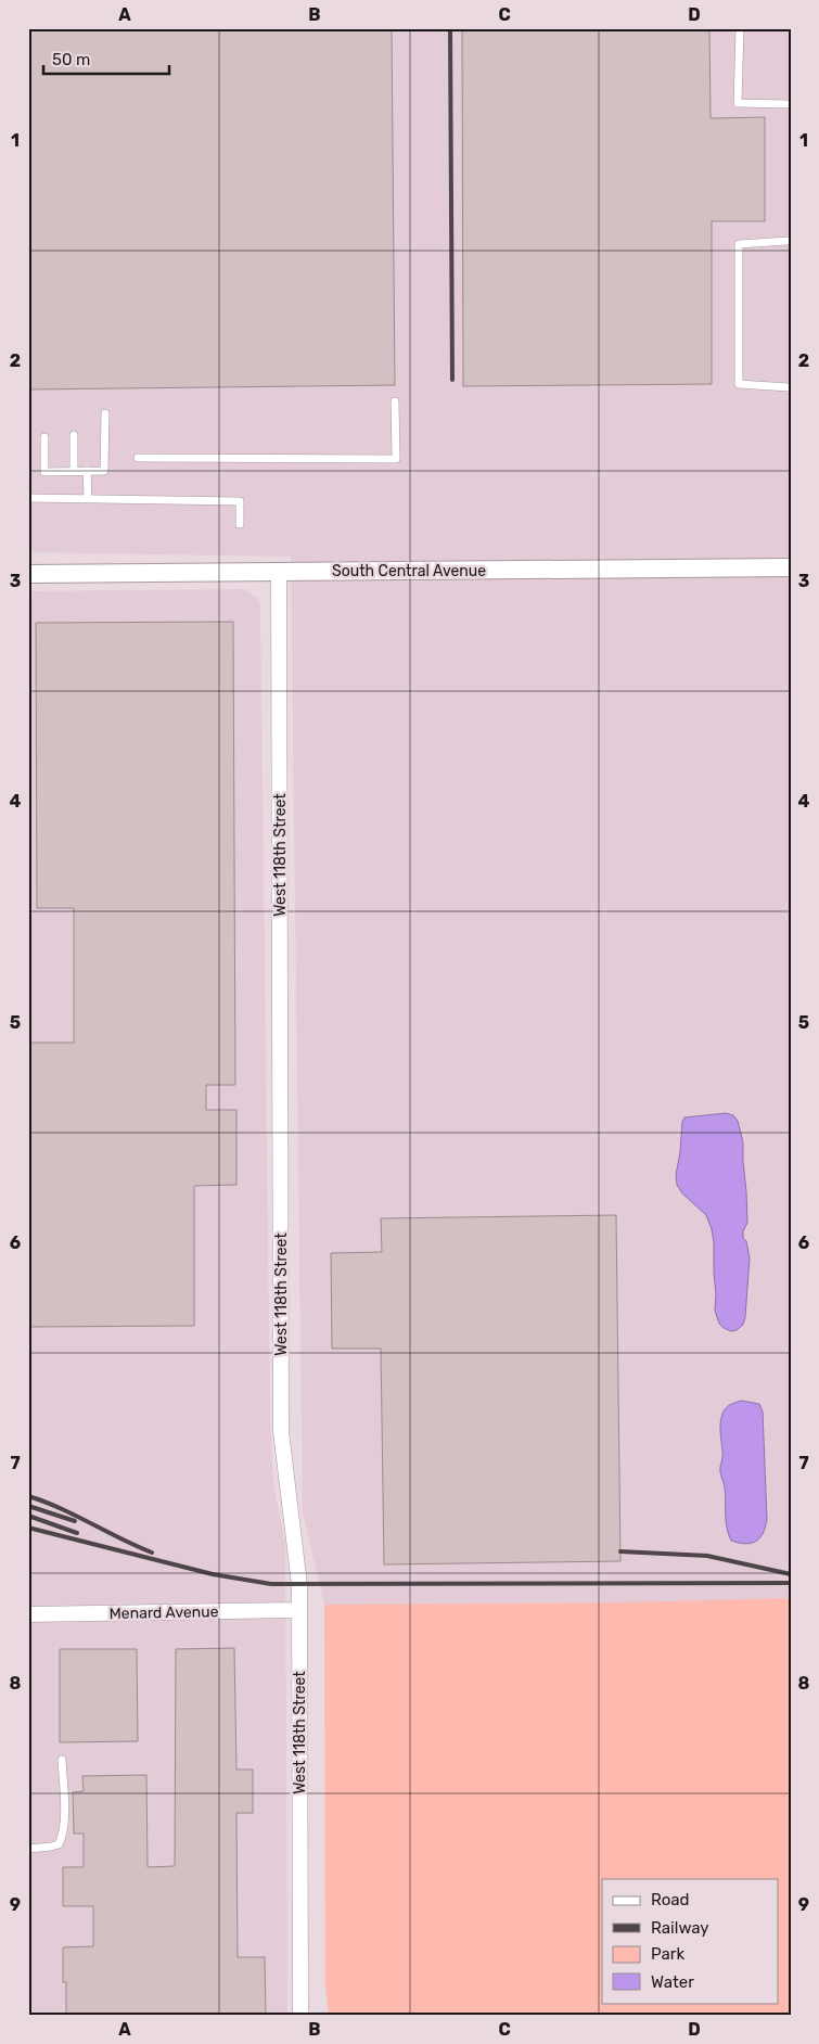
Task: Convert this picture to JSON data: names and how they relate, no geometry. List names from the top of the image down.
{
  "streets": {
    "street": ["South Central Avenue", "West 118th Street", "Menard Avenue"]
  },
  "crossings": [
    ["South Central Avenue", "West 118th Street"],
    ["West 118th Street", "Menard Avenue"]
  ],
  "legend": [
    "Road",
    "Railway",
    "Park",
    "Water"
  ],
  "scale_bar": "50 m",
  "grid": {
    "columns": [
      "A",
      "B",
      "C",
      "D"
    ],
    "rows": [
      "1",
      "2",
      "3",
      "4",
      "5",
      "6",
      "7",
      "8",
      "9"
    ]
  }
}
